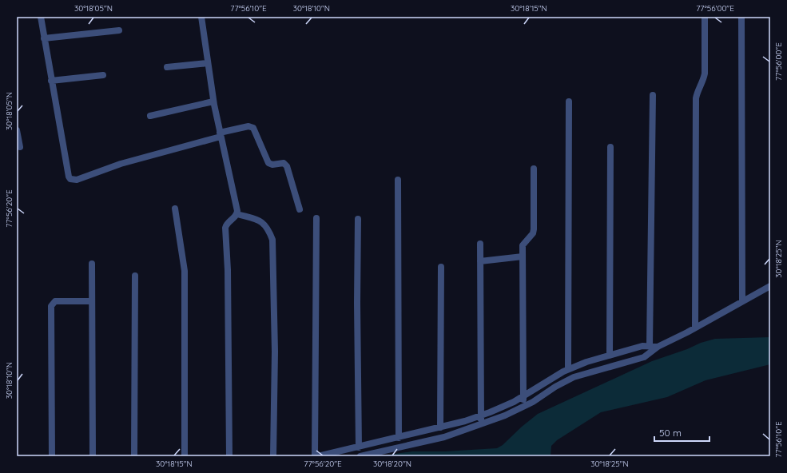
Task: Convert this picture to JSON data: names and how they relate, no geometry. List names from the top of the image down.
{
  "scale_bar": "50 m",
  "coordinates": [
    "30°18'05\"N",
    "77°56'10\"E",
    "30°18'10\"N",
    "30°18'15\"N",
    "77°56'00\"E",
    "77°56'20\"E",
    "30°18'25\"N",
    "30°18'20\"N"
  ]
}
